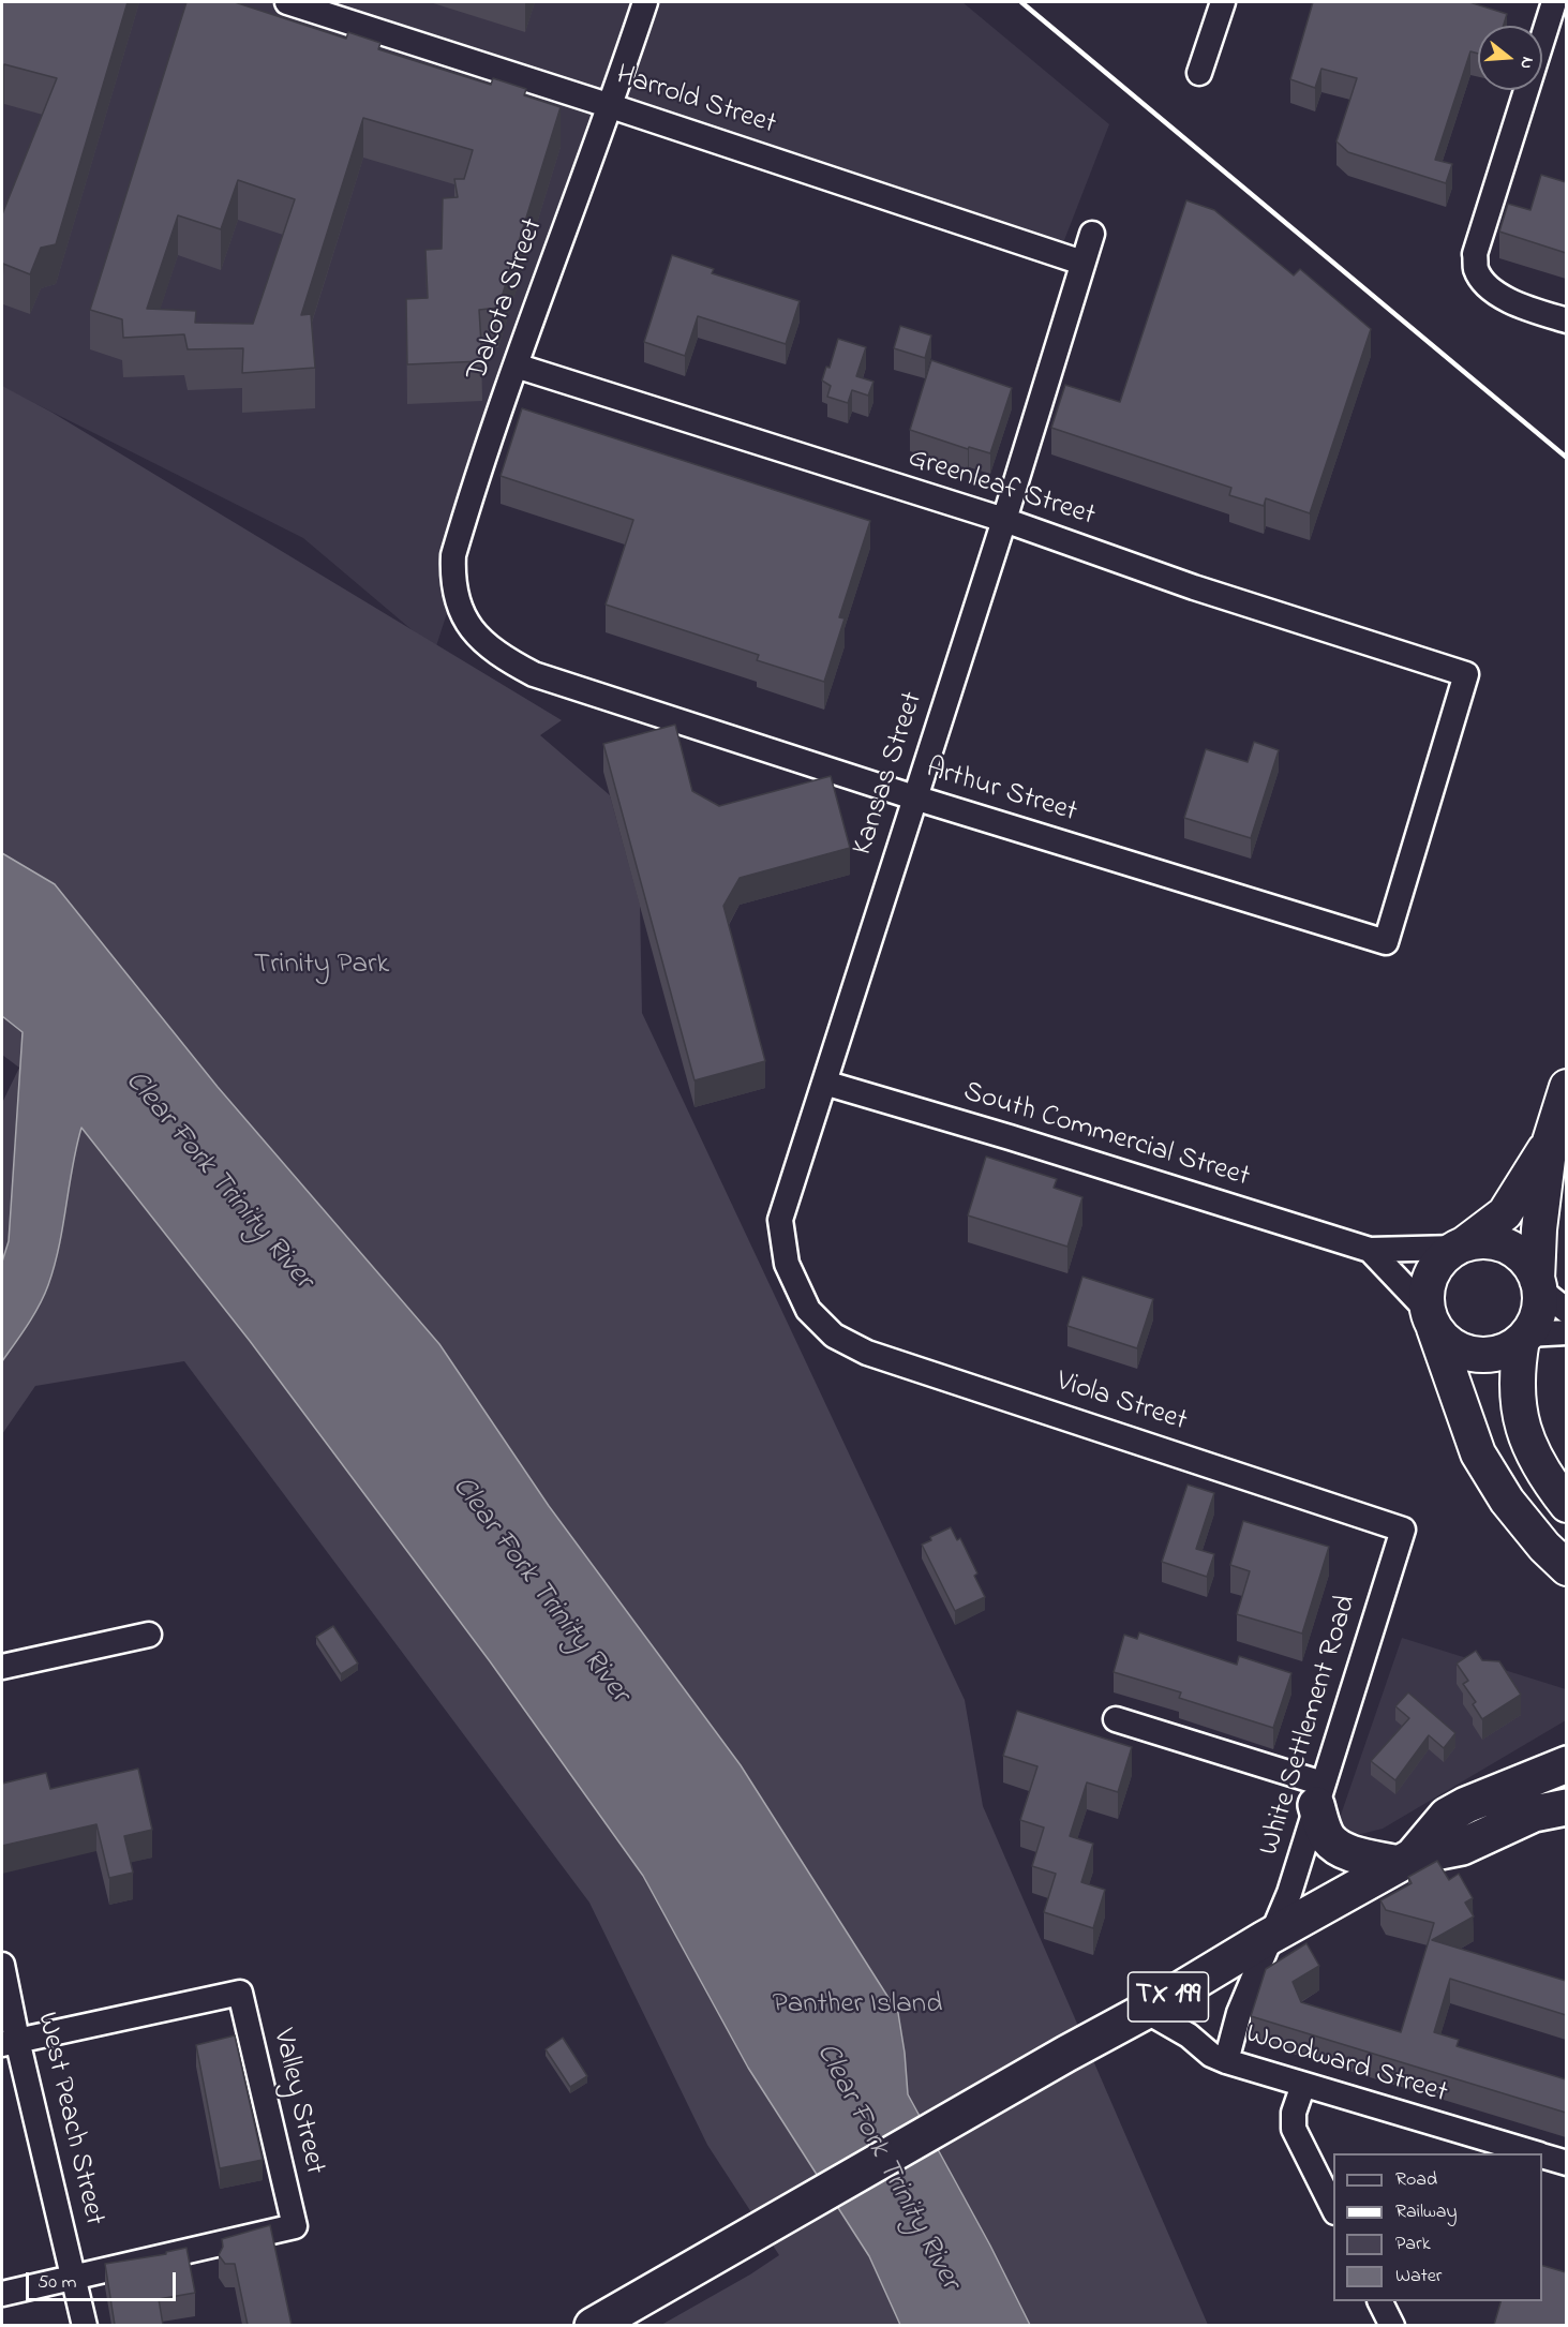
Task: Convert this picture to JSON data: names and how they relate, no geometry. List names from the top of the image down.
{
  "streets": {
    "main road": ["TX 199"],
    "street": [
      "Harrold Street",
      "Dakota Street",
      "Greenleaf Street",
      "Kansas Street",
      "Arthur Street",
      "South Commercial Street",
      "Viola Street",
      "White Settlement Road",
      "Woodward Street",
      "Valley Street",
      "West Peach Street"
    ]
  },
  "crossings": [
    ["Harrold Street", "Dakota Street"],
    ["Harrold Street", "Kansas Street"],
    ["Dakota Street", "Greenleaf Street"],
    ["Dakota Street", "Arthur Street"],
    ["Greenleaf Street", "Kansas Street"],
    ["Greenleaf Street", "Arthur Street"],
    ["Kansas Street", "Arthur Street"],
    ["Kansas Street", "South Commercial Street"],
    ["Kansas Street", "Viola Street"],
    ["Viola Street", "White Settlement Road"],
    ["White Settlement Road", "TX 199"],
    ["White Settlement Road", "Woodward Street"],
    ["TX 199", "Woodward Street"],
    ["Valley Street", "West Peach Street"]
  ],
  "water": ["Clear Fork Trinity River"],
  "parks": ["Trinity Park", "Panther Island"],
  "legend": [
    "Road",
    "Railway",
    "Park",
    "Water"
  ],
  "scale_bar": "50 m",
  "north": "right"
}
